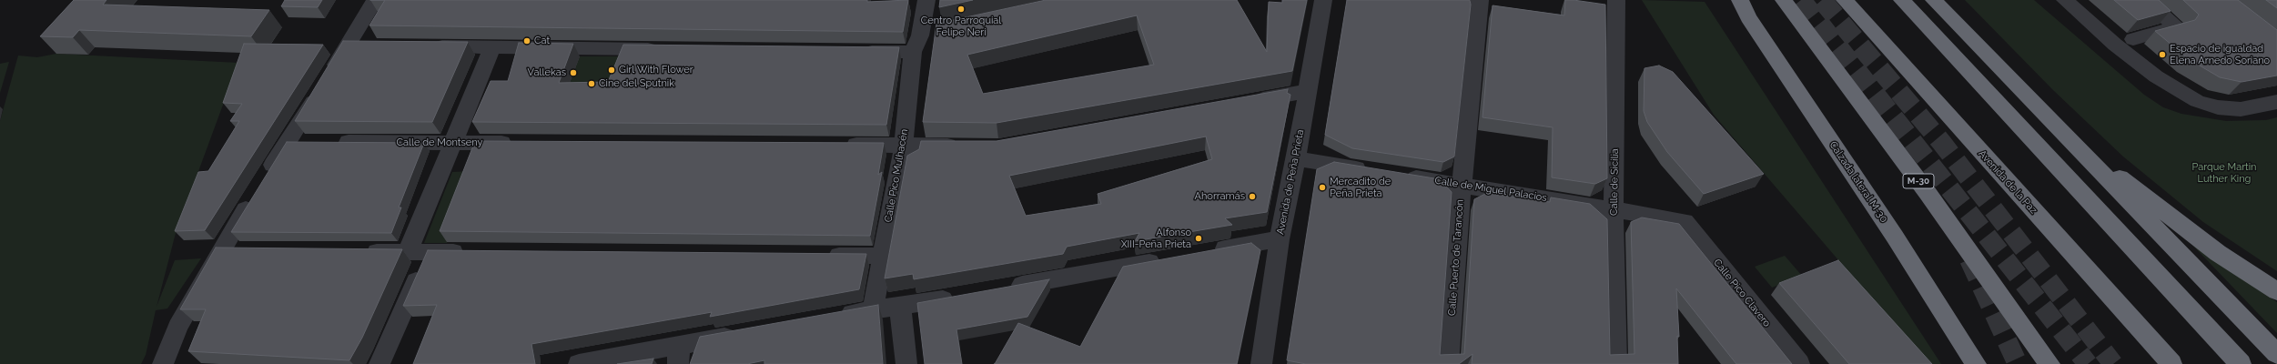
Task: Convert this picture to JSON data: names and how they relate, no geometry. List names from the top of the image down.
{
  "streets": {
    "highway": ["M-30", "Calzada lateral M-30", "Avenida de la Paz"],
    "street": [
      "Calle de Montseny",
      "Calle Pico Mulhacén",
      "Avenida de Peña Prieta",
      "Calle de Sicilia",
      "Calle de Miguel Palacios",
      "Calle Puerto de Tarancón",
      "Calle Pico Clavero"
    ]
  },
  "crossings": [
    ["Calle de Sicilia", "Calle de Miguel Palacios"],
    ["Calle de Miguel Palacios", "Calle Puerto de Tarancón"],
    ["Calle de Miguel Palacios", "Calle Pico Clavero"]
  ],
  "parks": ["Parque Martin Luther King"],
  "places": [
    "Centro Parroquial Felipe Neri",
    "Cat",
    "Espacio de igualdad Elena Arnedo Soriano",
    "Girl With Flower",
    "Vallekas",
    "Cine del Sputnik",
    "Mercadito de Peña Prieta",
    "Ahorramás",
    "Alfonso XIII-Peña Prieta"
  ]
}
